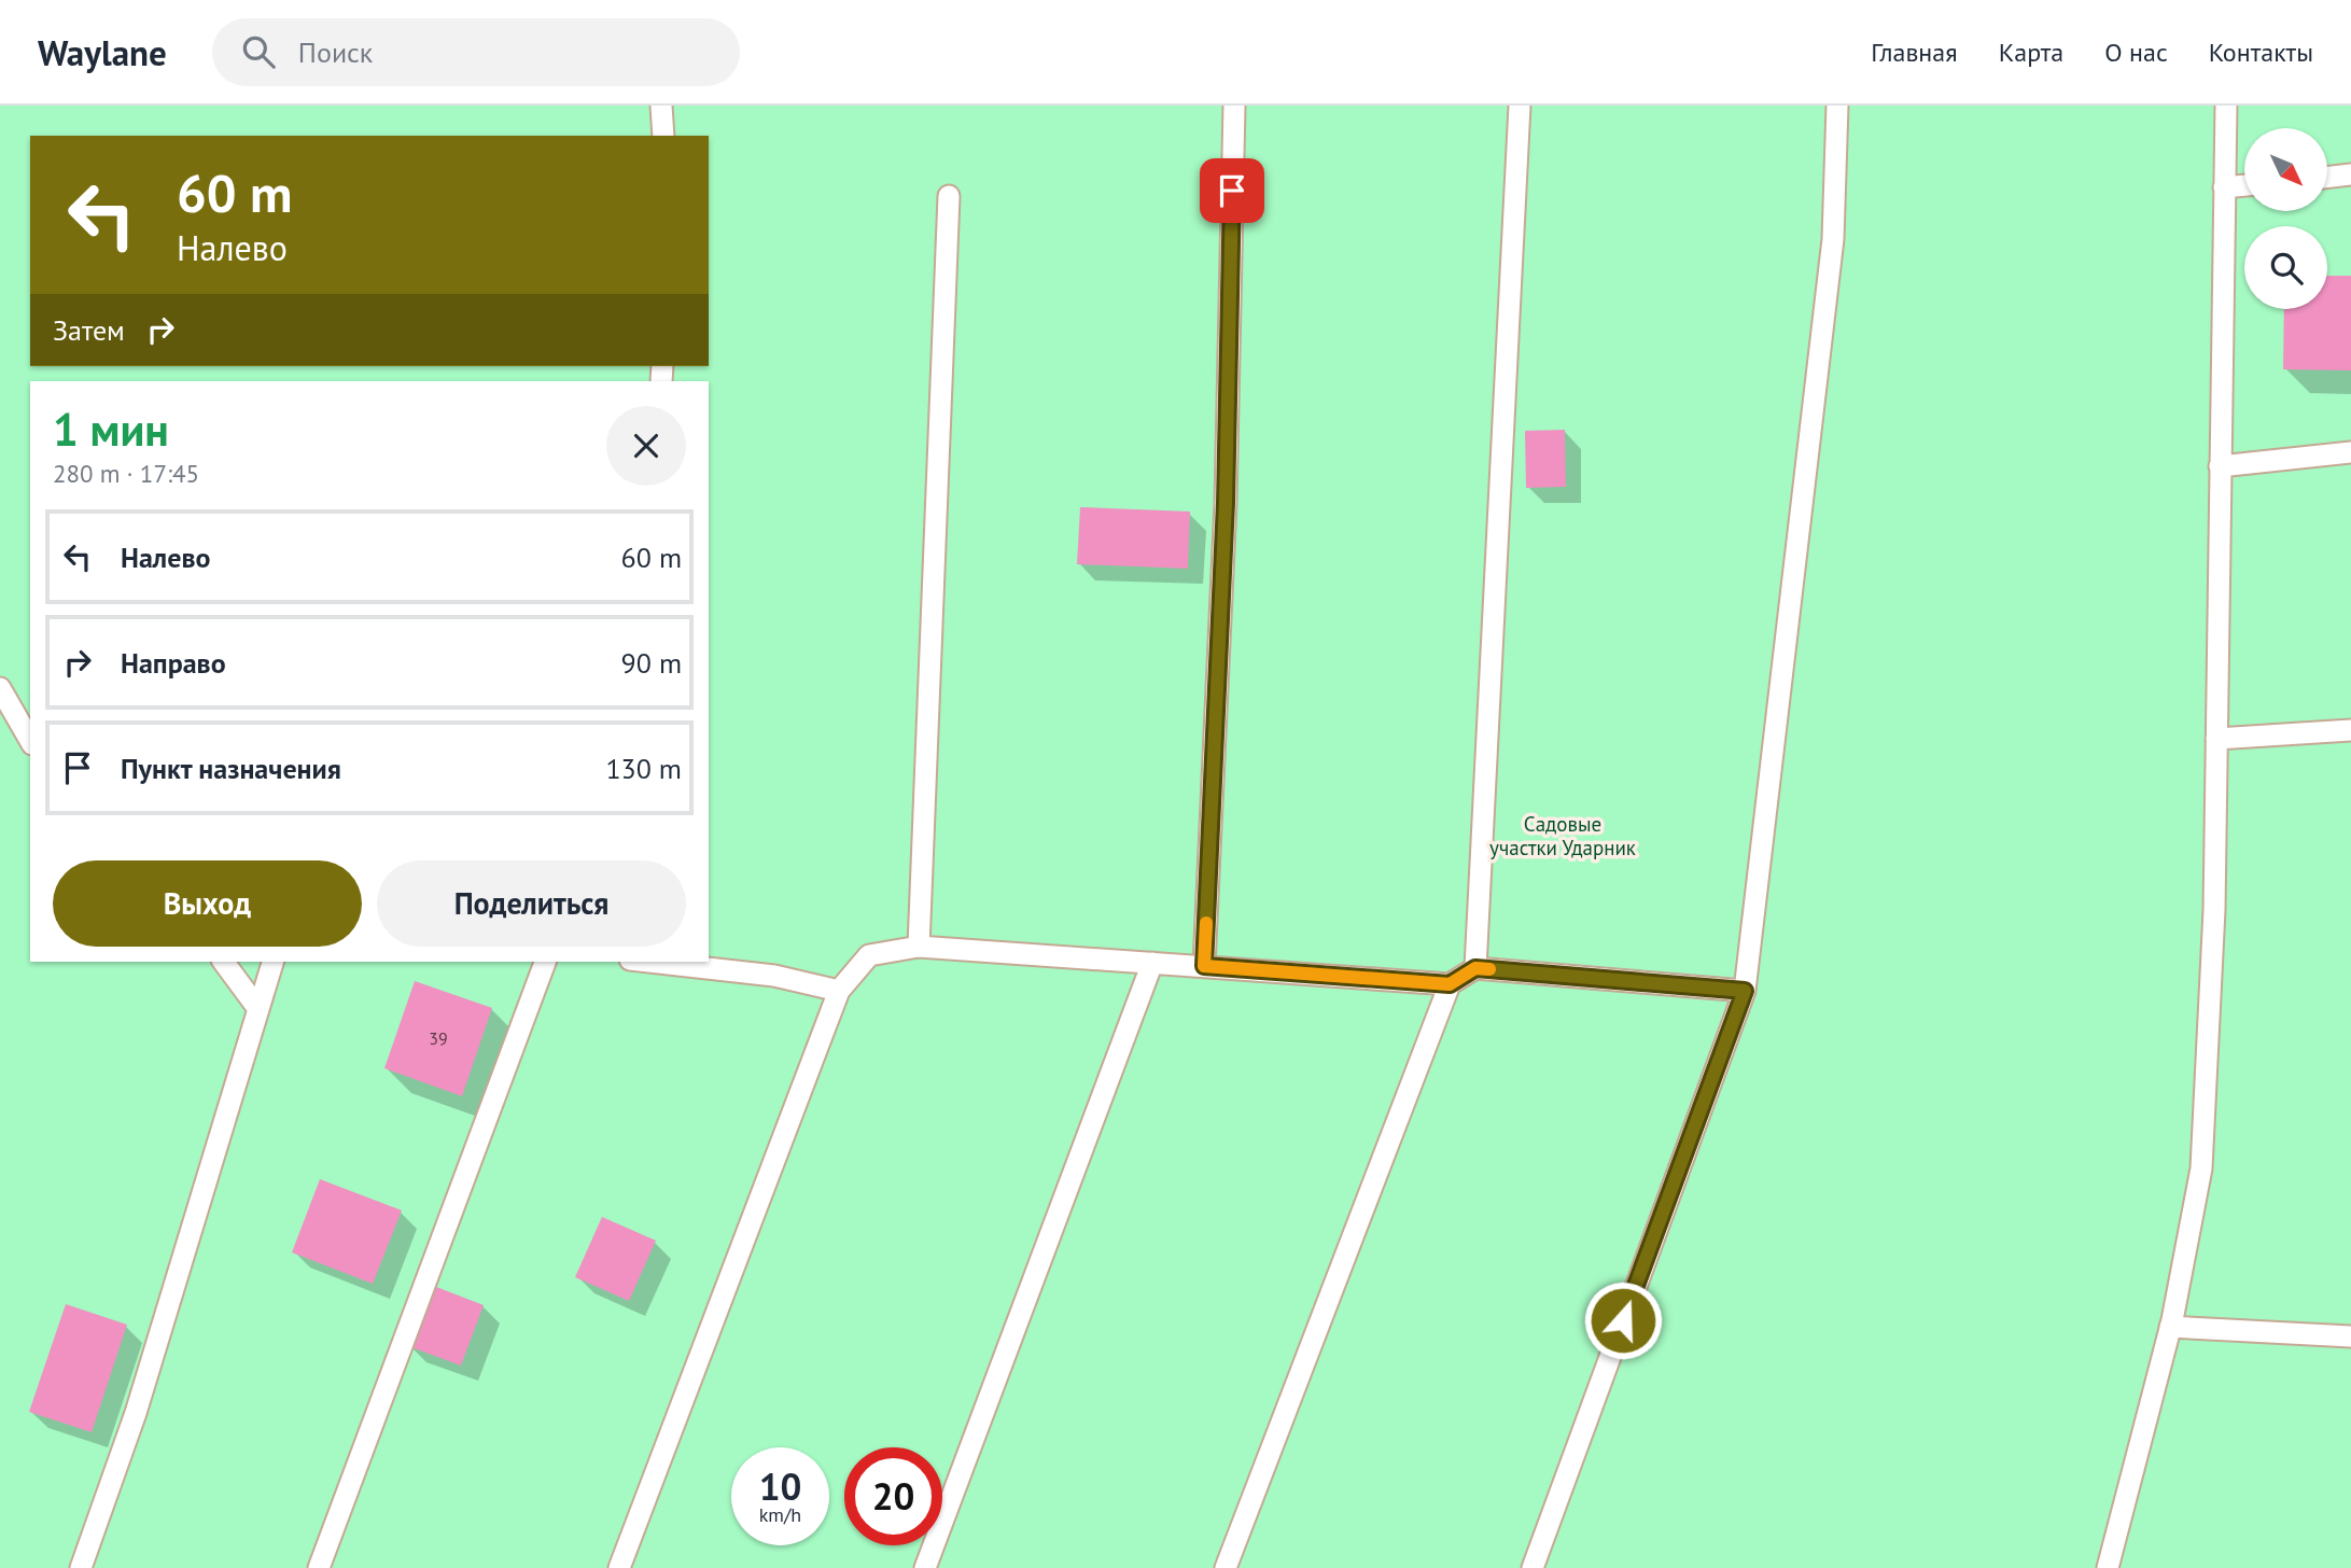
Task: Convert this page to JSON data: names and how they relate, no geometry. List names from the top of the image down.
{
  "parks": ["Садовые участки Ударник"],
  "house_numbers": ["39"],
  "north": "bottom right",
  "page": {
    "header": "Waylane",
    "search": "Поиск",
    "nav": [
      "Главная",
      "Карта",
      "О нас",
      "Контакты"
    ],
    "turn": ["60 m", "Налево"],
    "then": "Затем",
    "heading": ["1 мин", "280 m · 17:45"],
    "list": [
      {
        "name": "Налево",
        "value": "60 m"
      },
      {
        "name": "Направо",
        "value": "90 m"
      },
      {
        "name": "Пункт назначения",
        "value": "130 m"
      }
    ],
    "buttons": ["Выход", "Поделиться"],
    "speed": "10 km/h",
    "limit": "20"
  }
}
